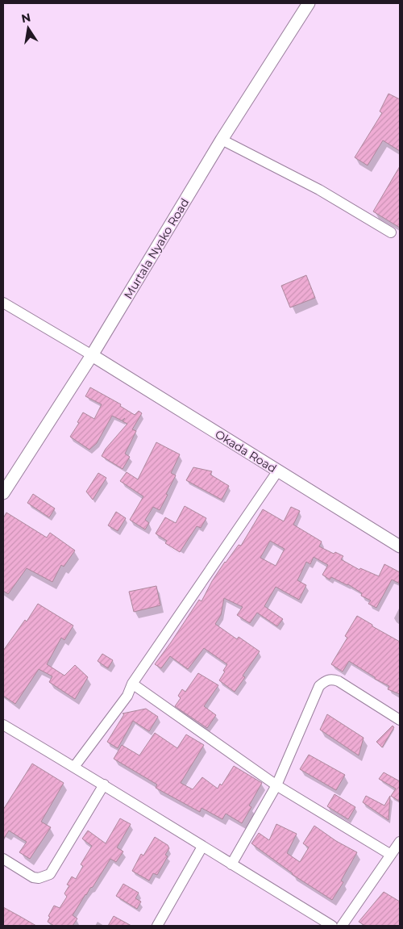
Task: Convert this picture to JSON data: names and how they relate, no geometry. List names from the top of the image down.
{
  "streets": {
    "street": ["Murtala Nyako Road", "Okada Road"]
  },
  "crossings": [
    ["Murtala Nyako Road", "Okada Road"]
  ],
  "north": "top"
}
